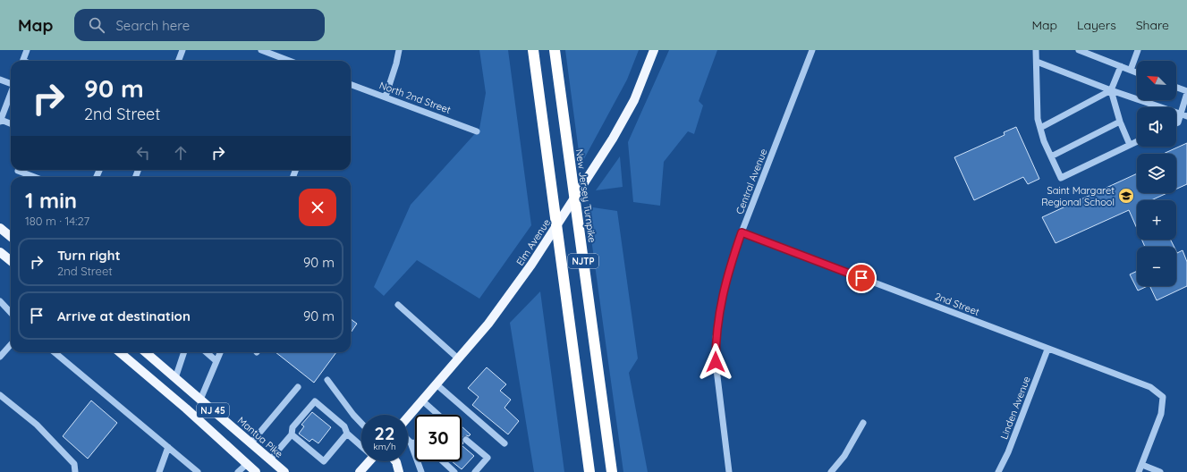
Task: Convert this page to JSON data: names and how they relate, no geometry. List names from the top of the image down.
{
  "streets": {
    "highway": ["New Jersey Turnpike", "NJTP"],
    "main road": ["Elm Avenue", "NJ 45", "Mantua Pike"],
    "street": [
      "North 2nd Street",
      "Central Avenue",
      "2nd Street",
      "Linden Avenue"
    ]
  },
  "crossings": [
    ["Central Avenue", "2nd Street"],
    ["2nd Street", "Linden Avenue"]
  ],
  "places": {
    "school or university": ["Saint Margaret Regional School"]
  },
  "north": "top left",
  "page": {
    "header": "Map",
    "search": "Search here",
    "nav": ["Map", "Layers", "Share"],
    "map_buttons": ["+", "−"],
    "turn": ["90 m", "2nd Street"],
    "heading": ["1 min", "180 m · 14:27"],
    "list": [
      {
        "name": "Turn right",
        "note": "2nd Street",
        "value": "90 m"
      },
      {
        "name": "Arrive at destination",
        "value": "90 m"
      }
    ],
    "speed": "22 km/h",
    "limit": "30"
  }
}
